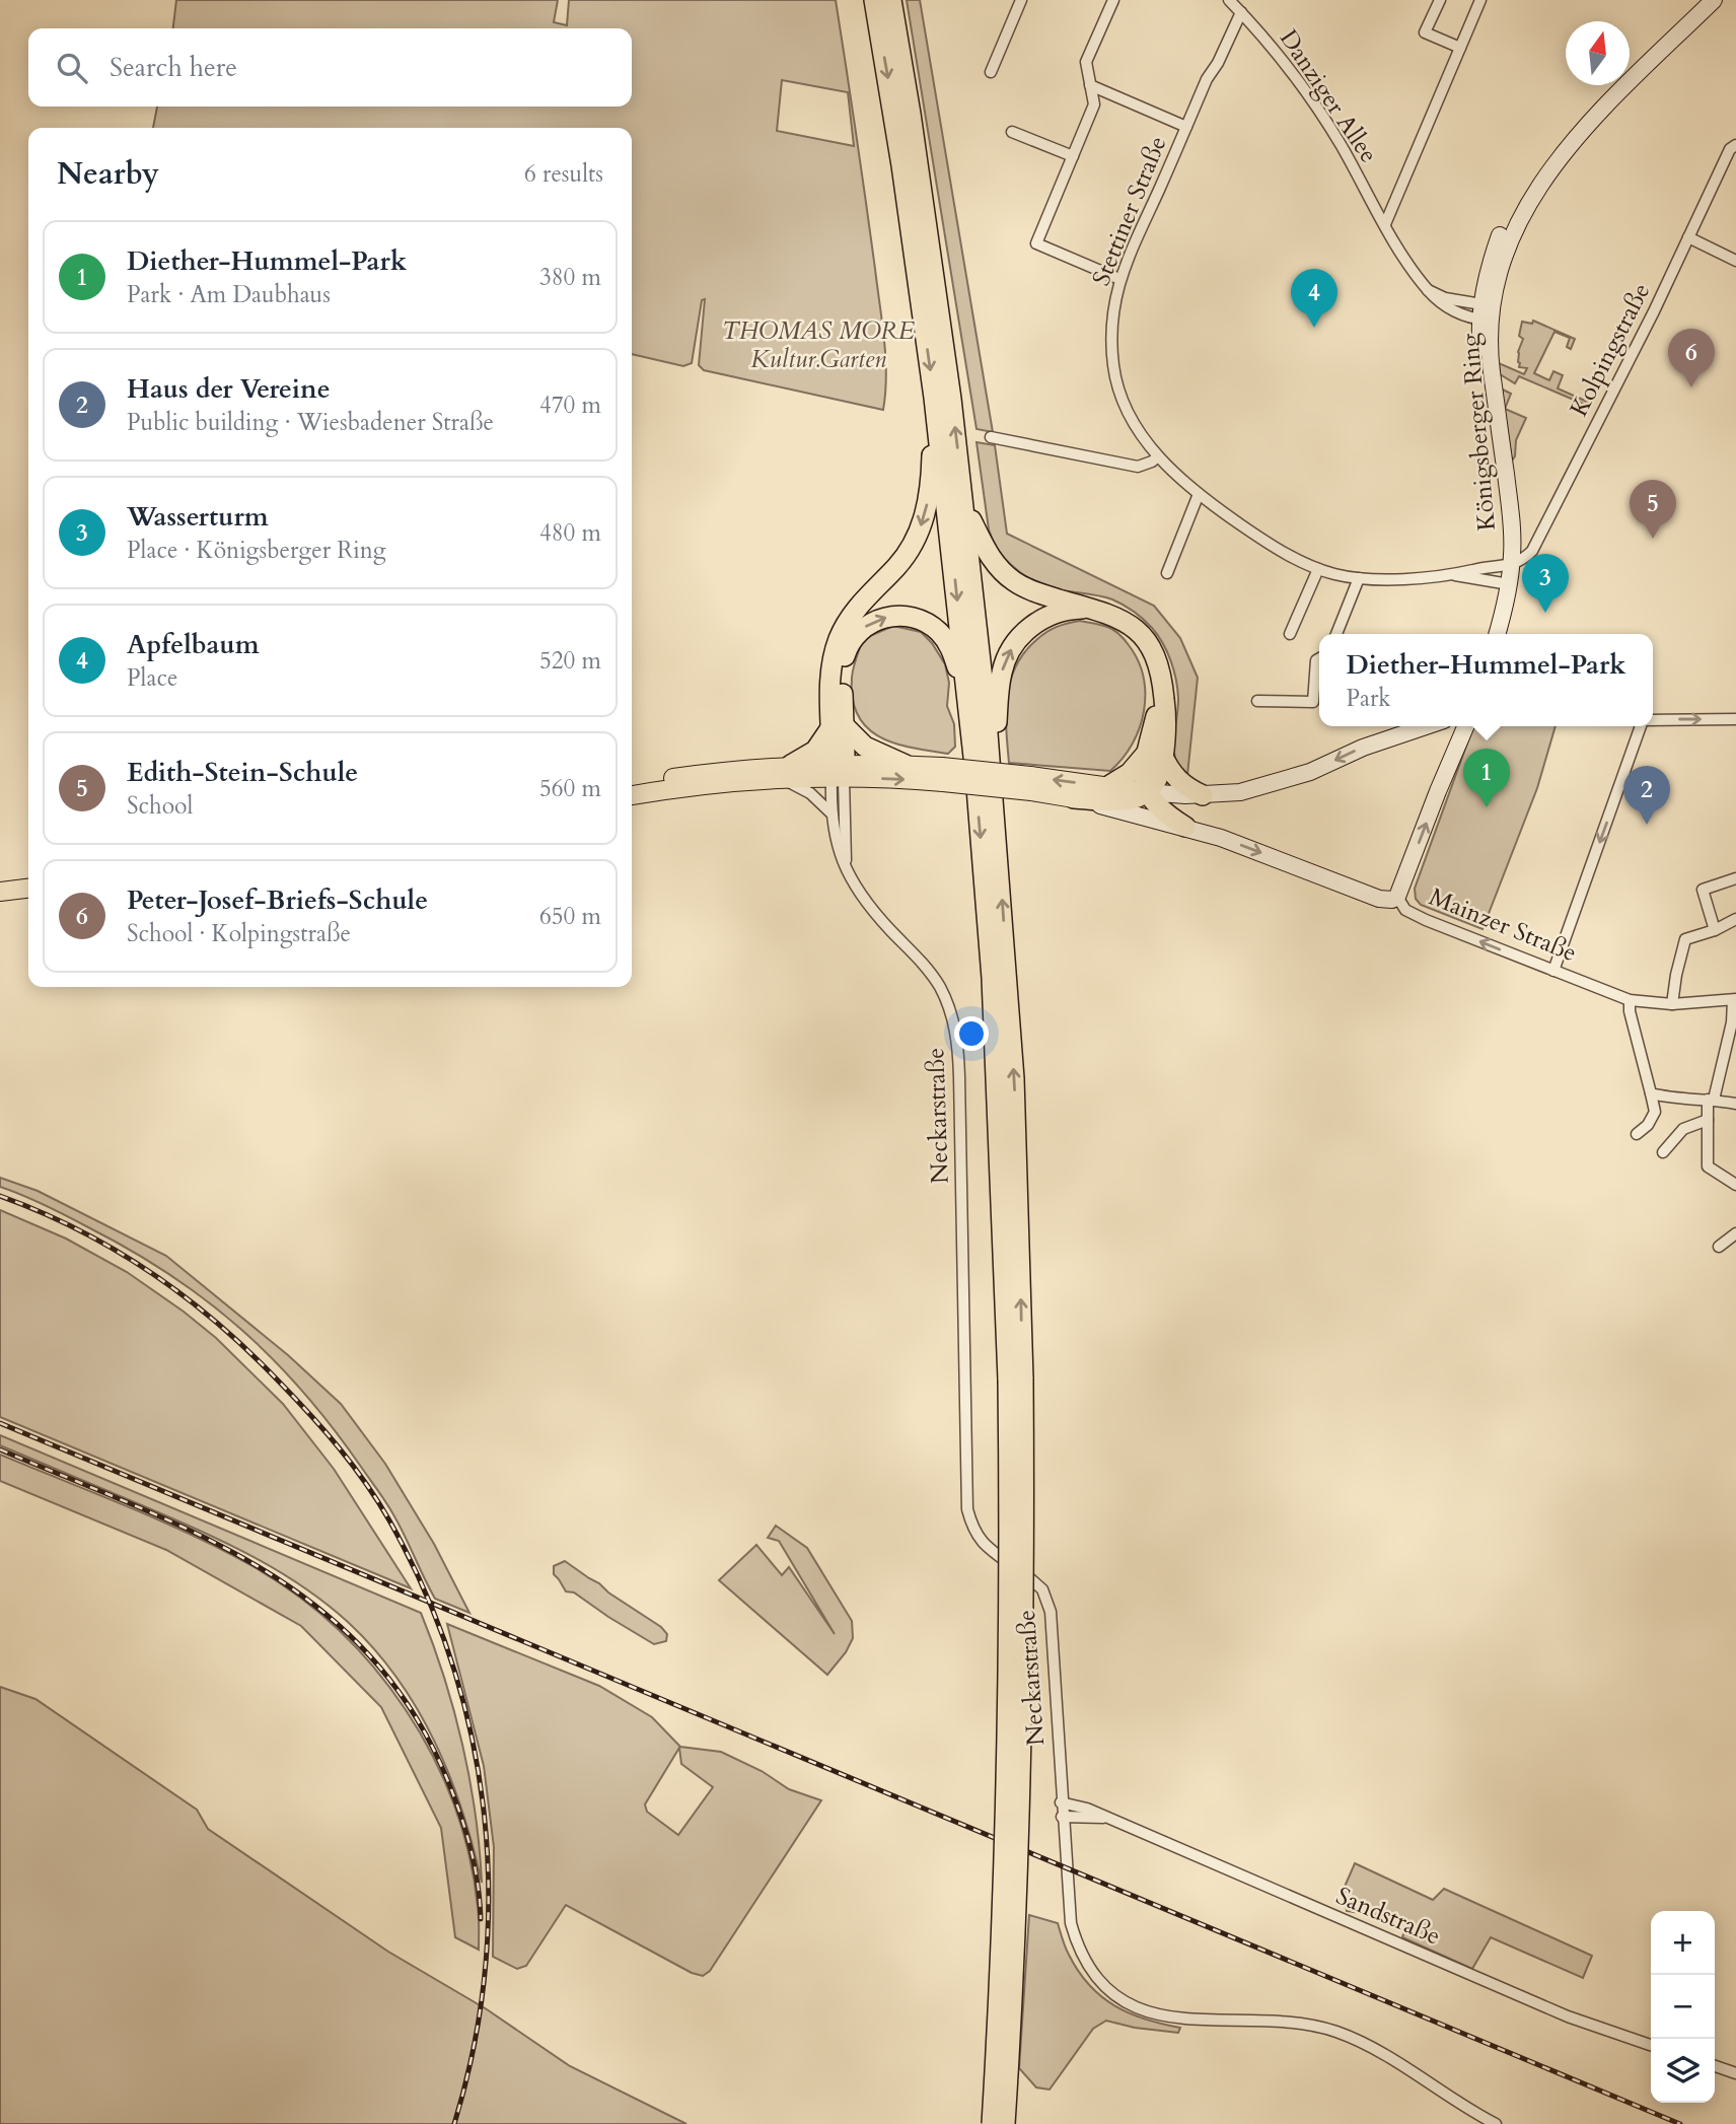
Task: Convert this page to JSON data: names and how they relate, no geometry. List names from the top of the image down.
{
  "streets": {
    "main road": ["Königsberger Ring", "Mainzer Straße"],
    "street": [
      "Danziger Allee",
      "Stettiner Straße",
      "Kolpingstraße",
      "Neckarstraße",
      "Sandstraße"
    ]
  },
  "crossings": [
    ["Danziger Allee", "Stettiner Straße"],
    ["Danziger Allee", "Königsberger Ring"],
    ["Stettiner Straße", "Kolpingstraße"],
    ["Stettiner Straße", "Königsberger Ring"],
    ["Kolpingstraße", "Königsberger Ring"],
    ["Neckarstraße", "Sandstraße"]
  ],
  "parks": ["THOMAS MORE Kultur.Garten"],
  "north": "top",
  "page": {
    "search": "Search here",
    "heading": ["Nearby", "6 results"],
    "list": [
      {
        "mark": "1",
        "name": "Diether-Hummel-Park",
        "note": "Park · Am Daubhaus",
        "value": "380 m"
      },
      {
        "mark": "2",
        "name": "Haus der Vereine",
        "note": "Public building · Wiesbadener Straße",
        "value": "470 m"
      },
      {
        "mark": "3",
        "name": "Wasserturm",
        "note": "Place · Königsberger Ring",
        "value": "480 m"
      },
      {
        "mark": "4",
        "name": "Apfelbaum",
        "note": "Place",
        "value": "520 m"
      },
      {
        "mark": "5",
        "name": "Edith-Stein-Schule",
        "note": "School",
        "value": "560 m"
      },
      {
        "mark": "6",
        "name": "Peter-Josef-Briefs-Schule",
        "note": "School · Kolpingstraße",
        "value": "650 m"
      }
    ],
    "pins": [
      "4",
      "6",
      "5",
      "3",
      "1",
      "2"
    ],
    "popup": ["Diether-Hummel-Park", "Park"],
    "map_buttons": ["+", "−"]
  }
}
